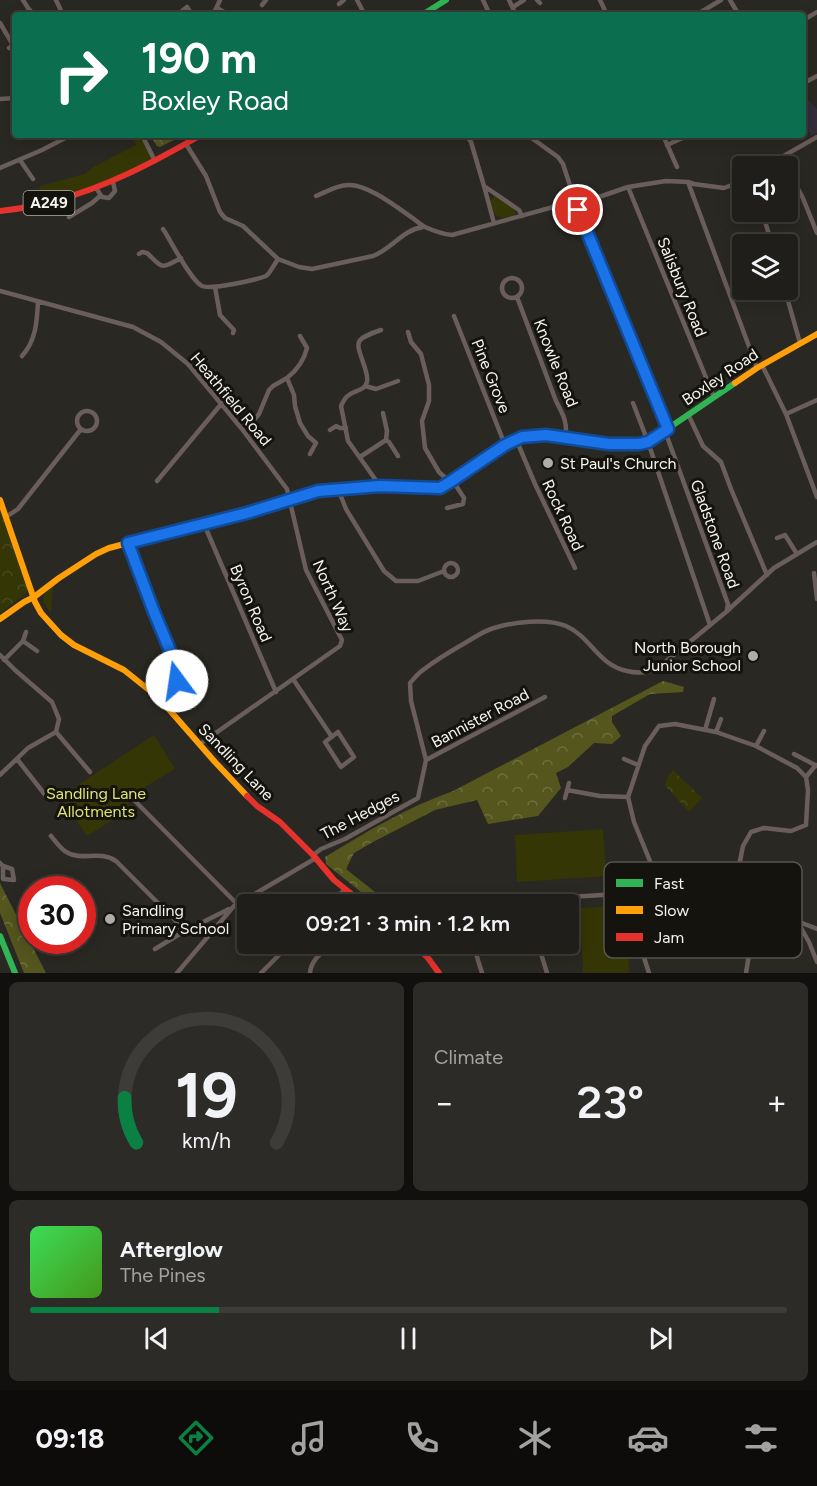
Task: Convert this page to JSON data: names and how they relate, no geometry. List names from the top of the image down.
{
  "streets": {
    "main road": ["A249", "Boxley Road", "Sandling Lane"],
    "street": [
      "Salisbury Road",
      "Knowle Road",
      "Pine Grove",
      "Heathfield Road",
      "Rock Road",
      "Gladstone Road",
      "North Way",
      "Byron Road",
      "Bannister Road",
      "The Hedges"
    ]
  },
  "crossings": [
    ["Salisbury Road", "Boxley Road"],
    ["Knowle Road", "Boxley Road"],
    ["Pine Grove", "Boxley Road"],
    ["Boxley Road", "Heathfield Road"],
    ["Boxley Road", "Rock Road"],
    ["Boxley Road", "Gladstone Road"],
    ["Boxley Road", "North Way"],
    ["Boxley Road", "Byron Road"],
    ["Boxley Road", "Sandling Lane"],
    ["Heathfield Road", "North Way"],
    ["Bannister Road", "The Hedges"],
    ["Sandling Lane", "The Hedges"]
  ],
  "parks": ["Sandling Lane Allotments"],
  "places": ["St Paul's Church", "North Borough Junior School", "Sandling Primary School"],
  "legend": ["Fast", "Slow", "Jam"],
  "page": {
    "turn": ["190 m", "Boxley Road"],
    "limit": "30",
    "trip": "09:21 · 3 min · 1.2 km",
    "tile": "Climate",
    "heat": ["−", "23°", "+"],
    "song": ["Afterglow", "The Pines"],
    "tabs": "09:18",
    "gauge": ["19", "km/h"]
  }
}
